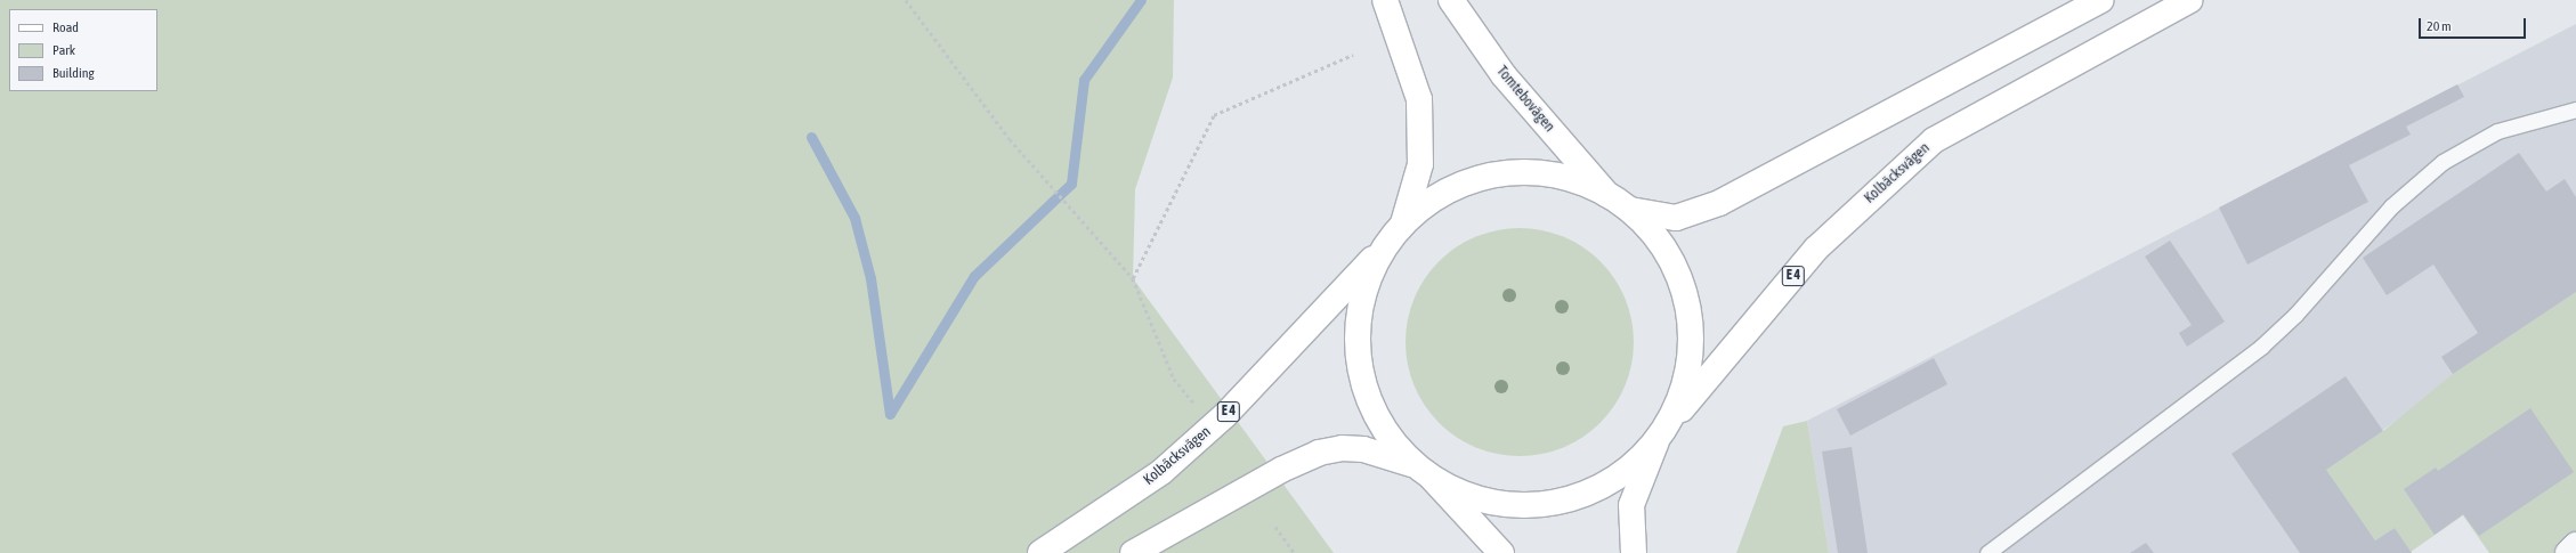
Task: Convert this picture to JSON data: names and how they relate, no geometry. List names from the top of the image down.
{
  "streets": {
    "main road": ["Tomtebovägen", "Kolbäcksvägen", "E 4"]
  },
  "crossings": [
    ["Tomtebovägen", "E 4"],
    ["Kolbäcksvägen", "E 4"]
  ],
  "legend": ["Road", "Park", "Building"],
  "scale_bar": "20 m"
}
